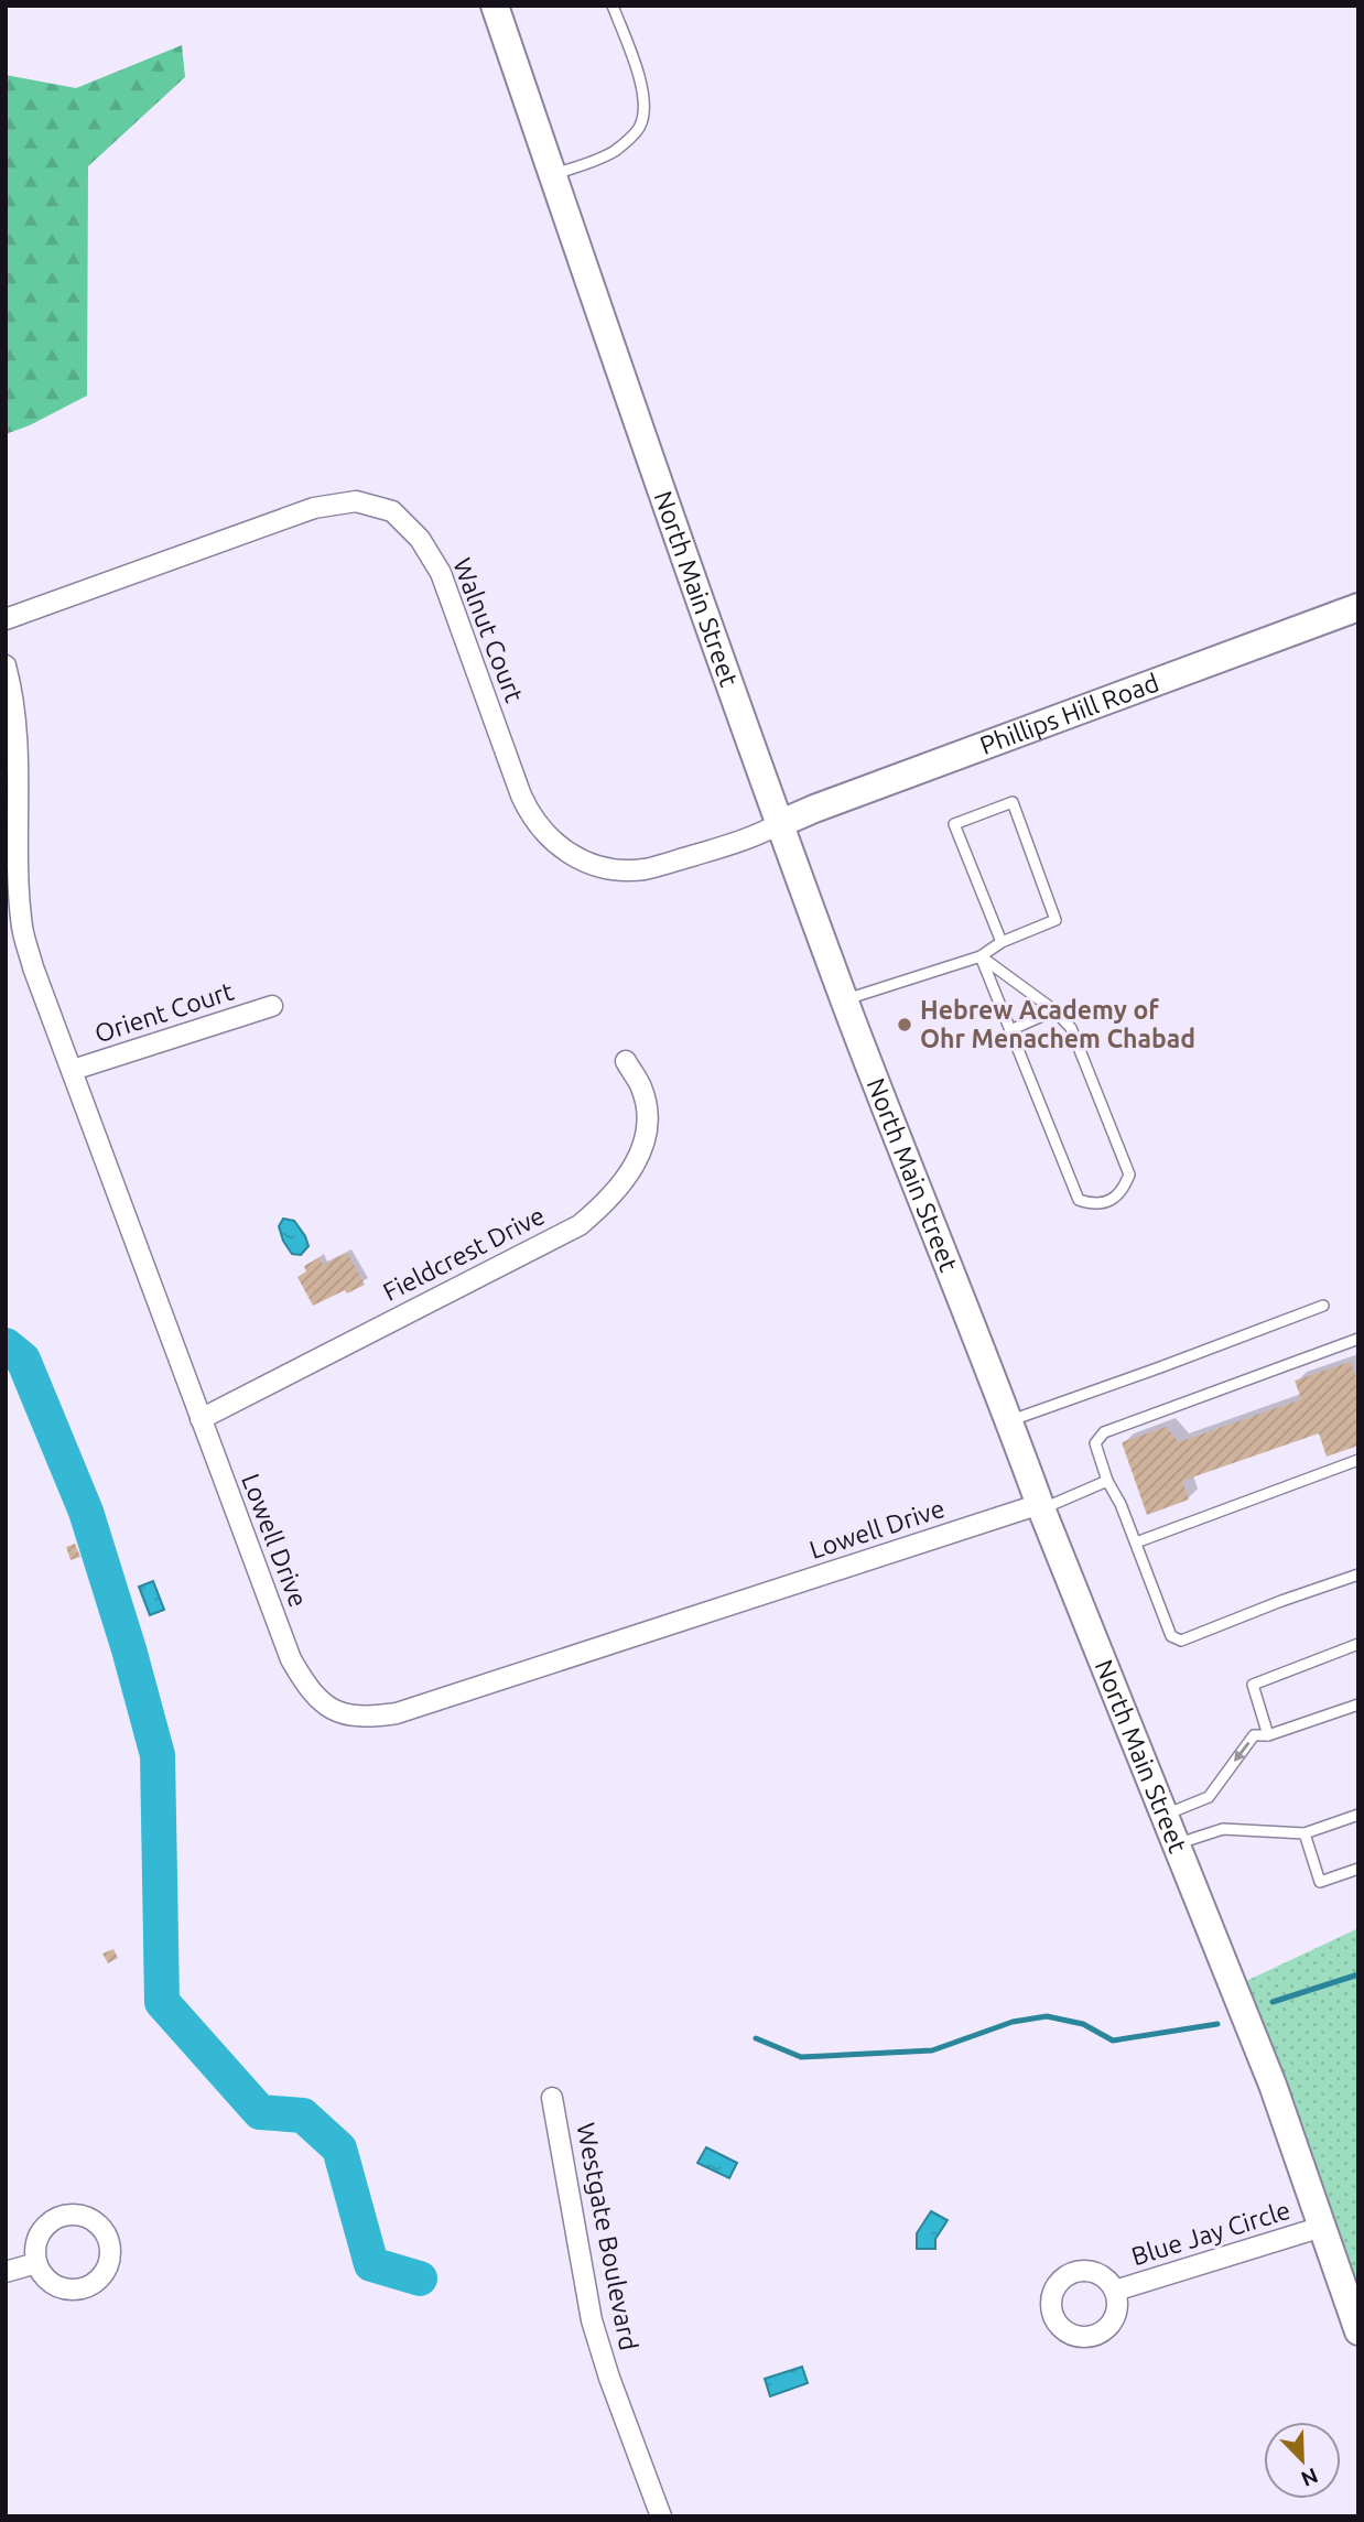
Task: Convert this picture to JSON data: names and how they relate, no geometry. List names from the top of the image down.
{
  "streets": {
    "street": [
      "North Main Street",
      "Walnut Court",
      "Phillips Hill Road",
      "Orient Court",
      "Fieldcrest Drive",
      "Lowell Drive",
      "Blue Jay Circle",
      "Westgate Boulevard"
    ]
  },
  "crossings": [
    ["North Main Street", "Walnut Court"],
    ["North Main Street", "Phillips Hill Road"],
    ["North Main Street", "Lowell Drive"],
    ["North Main Street", "Blue Jay Circle"],
    ["Walnut Court", "Phillips Hill Road"],
    ["Orient Court", "Lowell Drive"],
    ["Fieldcrest Drive", "Lowell Drive"]
  ],
  "places": ["Hebrew Academy of Ohr Menachem Chabad"],
  "north": "bottom right"
}
